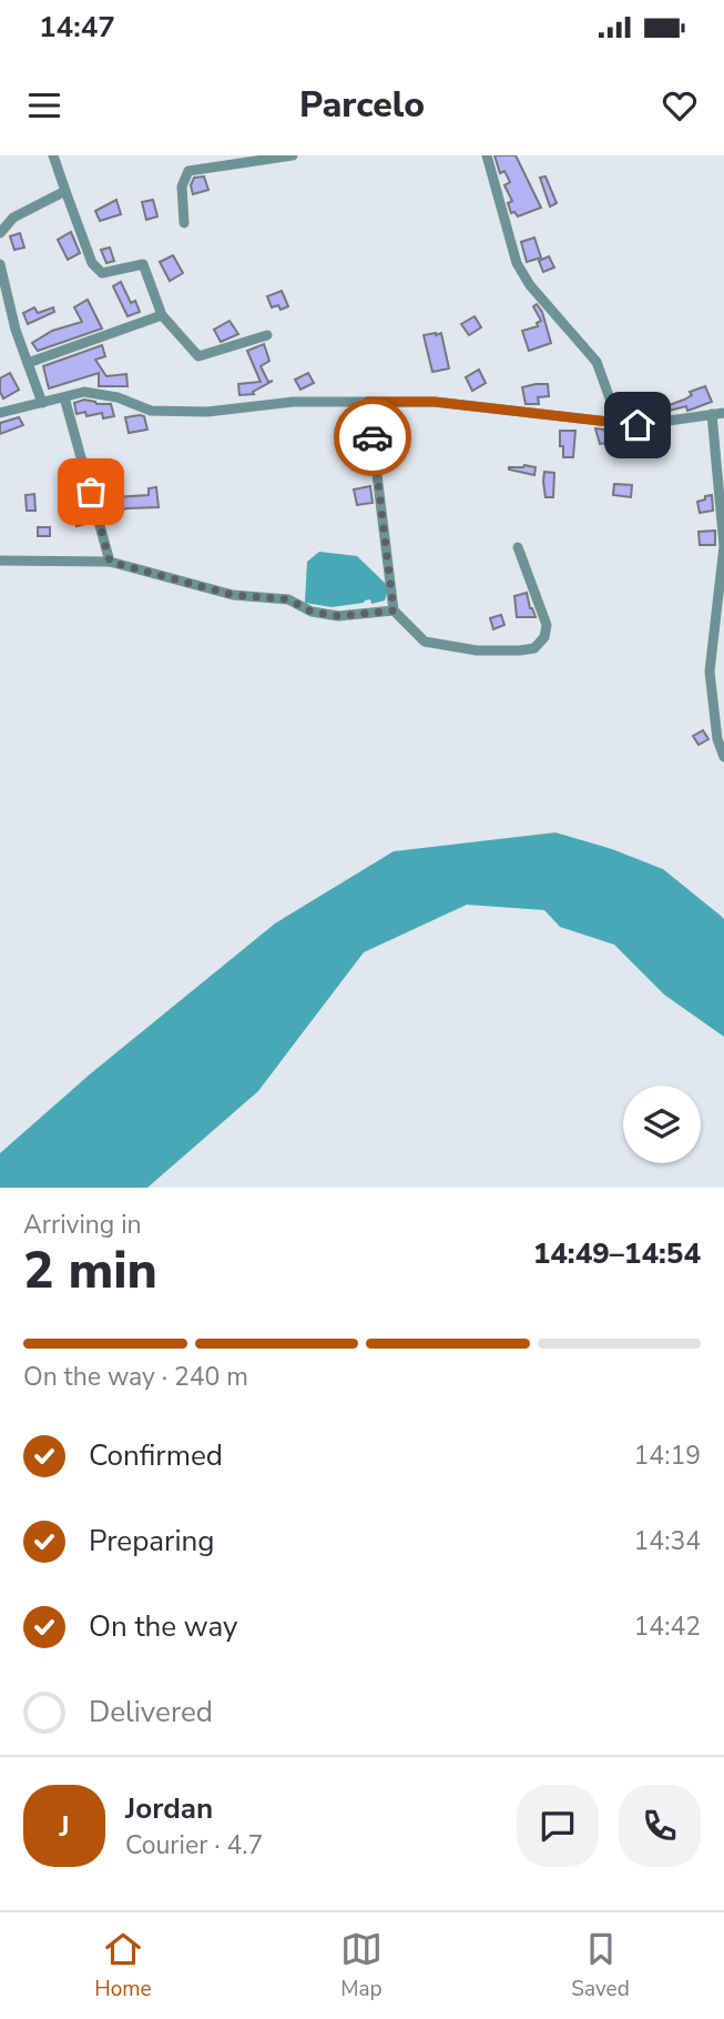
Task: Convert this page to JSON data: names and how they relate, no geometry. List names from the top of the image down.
{
  "page": {
    "status": "14:47",
    "header": "Parcelo",
    "heading": ["2 min", "Arriving in", "14:49–14:54"],
    "panel": ["Jordan", "Courier · 4.7"],
    "bar": "On the way · 240 m",
    "list": [
      ["Confirmed", "14:19"],
      ["Preparing", "14:34"],
      ["On the way", "14:42"],
      "Delivered"
    ],
    "round": "J",
    "tabs": ["Home", "Map", "Saved"]
  }
}
